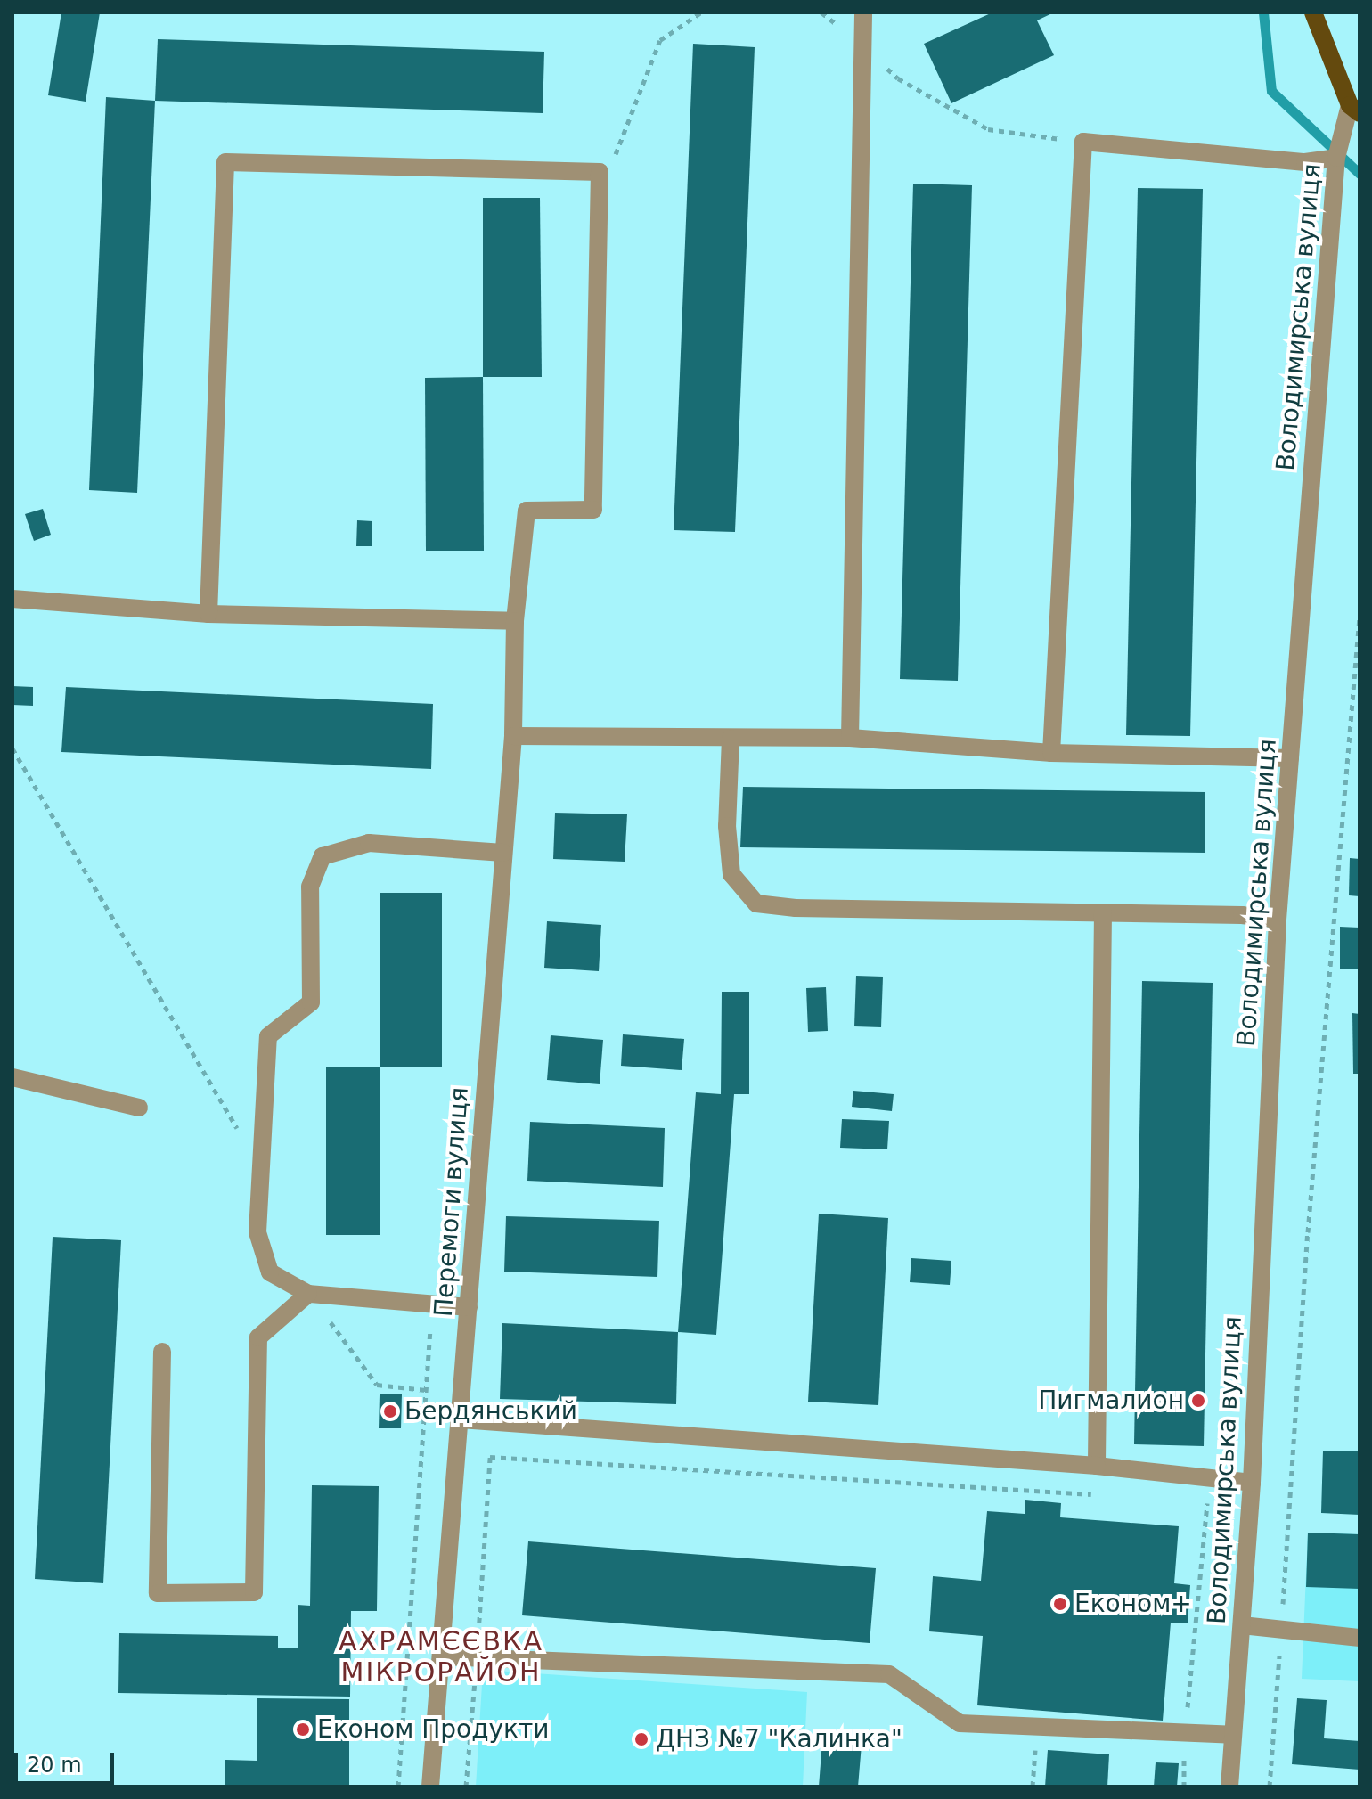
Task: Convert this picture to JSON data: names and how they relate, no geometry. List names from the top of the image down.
{
  "streets": {
    "main road": ["Володимирська вулиця"],
    "street": ["Перемоги вулиця"]
  },
  "districts": ["АХРАМЄЄВКА МІКРОРАЙОН"],
  "places": [
    "Пигмалион",
    "Бердянський",
    "Економ+",
    "Економ Продукти",
    "ДНЗ №7 \"Калинка\""
  ],
  "scale_bar": "20 m"
}
